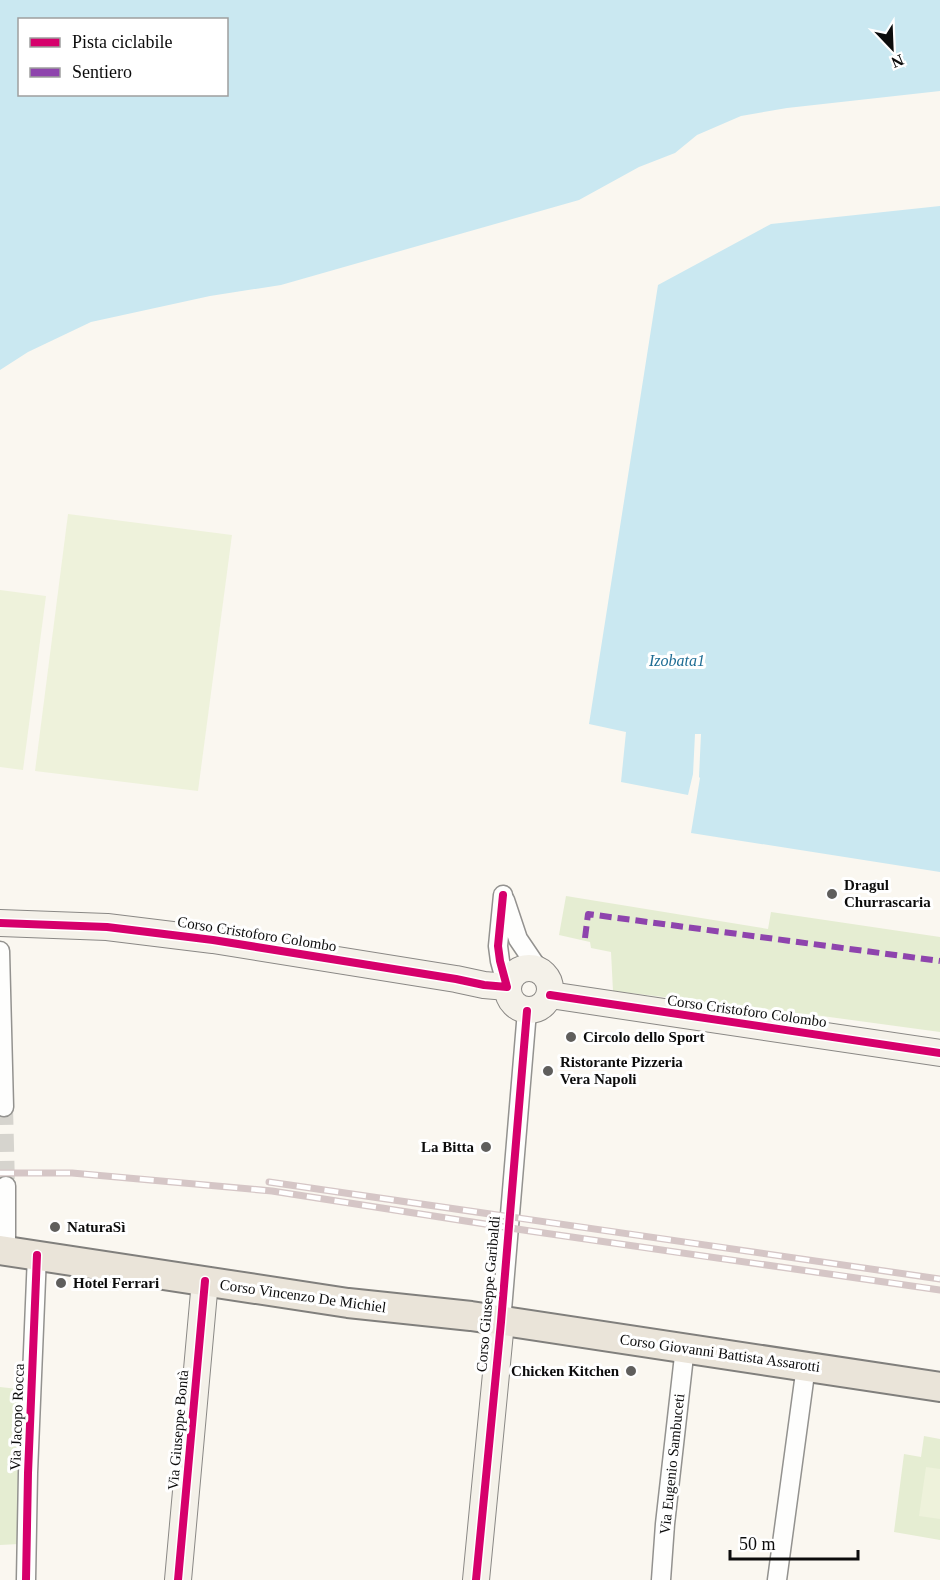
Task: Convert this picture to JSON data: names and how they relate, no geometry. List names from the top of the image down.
{
  "streets": {
    "main road": ["Corso Vincenzo De Michiel", "Corso Giovanni Battista Assarotti"],
    "street": [
      "Corso Cristoforo Colombo",
      "Corso Giuseppe Garibaldi",
      "Via Jacopo Rocca",
      "Via Giuseppe Bontà",
      "Via Eugenio Sambuceti"
    ]
  },
  "crossings": [
    ["Corso Cristoforo Colombo", "Corso Giuseppe Garibaldi"],
    ["Corso Giuseppe Garibaldi", "Corso Vincenzo De Michiel"],
    ["Corso Giuseppe Garibaldi", "Corso Giovanni Battista Assarotti"],
    ["Corso Vincenzo De Michiel", "Corso Giovanni Battista Assarotti"],
    ["Corso Vincenzo De Michiel", "Via Jacopo Rocca"],
    ["Corso Vincenzo De Michiel", "Via Giuseppe Bontà"],
    ["Corso Giovanni Battista Assarotti", "Via Eugenio Sambuceti"]
  ],
  "water": ["Izobata1"],
  "places": [
    "Dragul Churrascaria",
    "Circolo dello Sport",
    "Ristorante Pizzeria Vera Napoli",
    "La Bitta",
    "NaturaSì",
    "Hotel Ferrari",
    "Chicken Kitchen"
  ],
  "legend": ["Pista ciclabile", "Sentiero"],
  "scale_bar": "50 m",
  "north": "bottom right"
}
